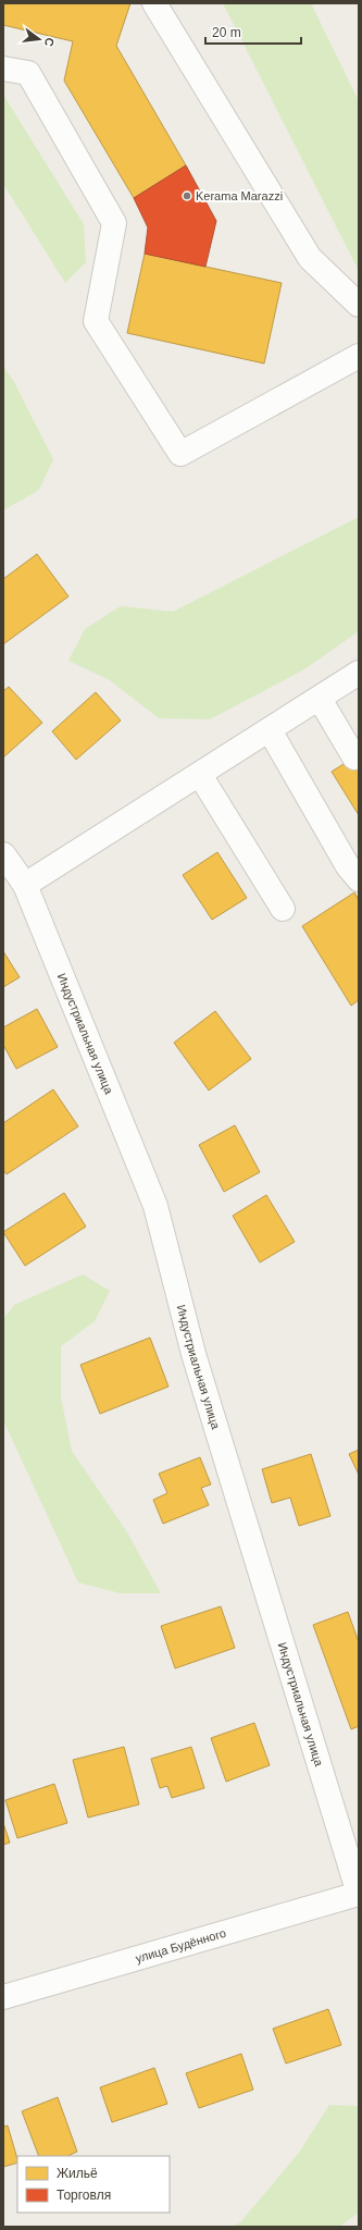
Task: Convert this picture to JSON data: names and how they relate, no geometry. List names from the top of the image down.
{
  "streets": {
    "street": ["Индустриальная улица", "улица Будённого"]
  },
  "crossings": [
    ["Индустриальная улица", "улица Будённого"]
  ],
  "places": ["Kerama Marazzi"],
  "legend": ["Жильё", "Торговля"],
  "scale_bar": "20 m",
  "north": "right"
}
